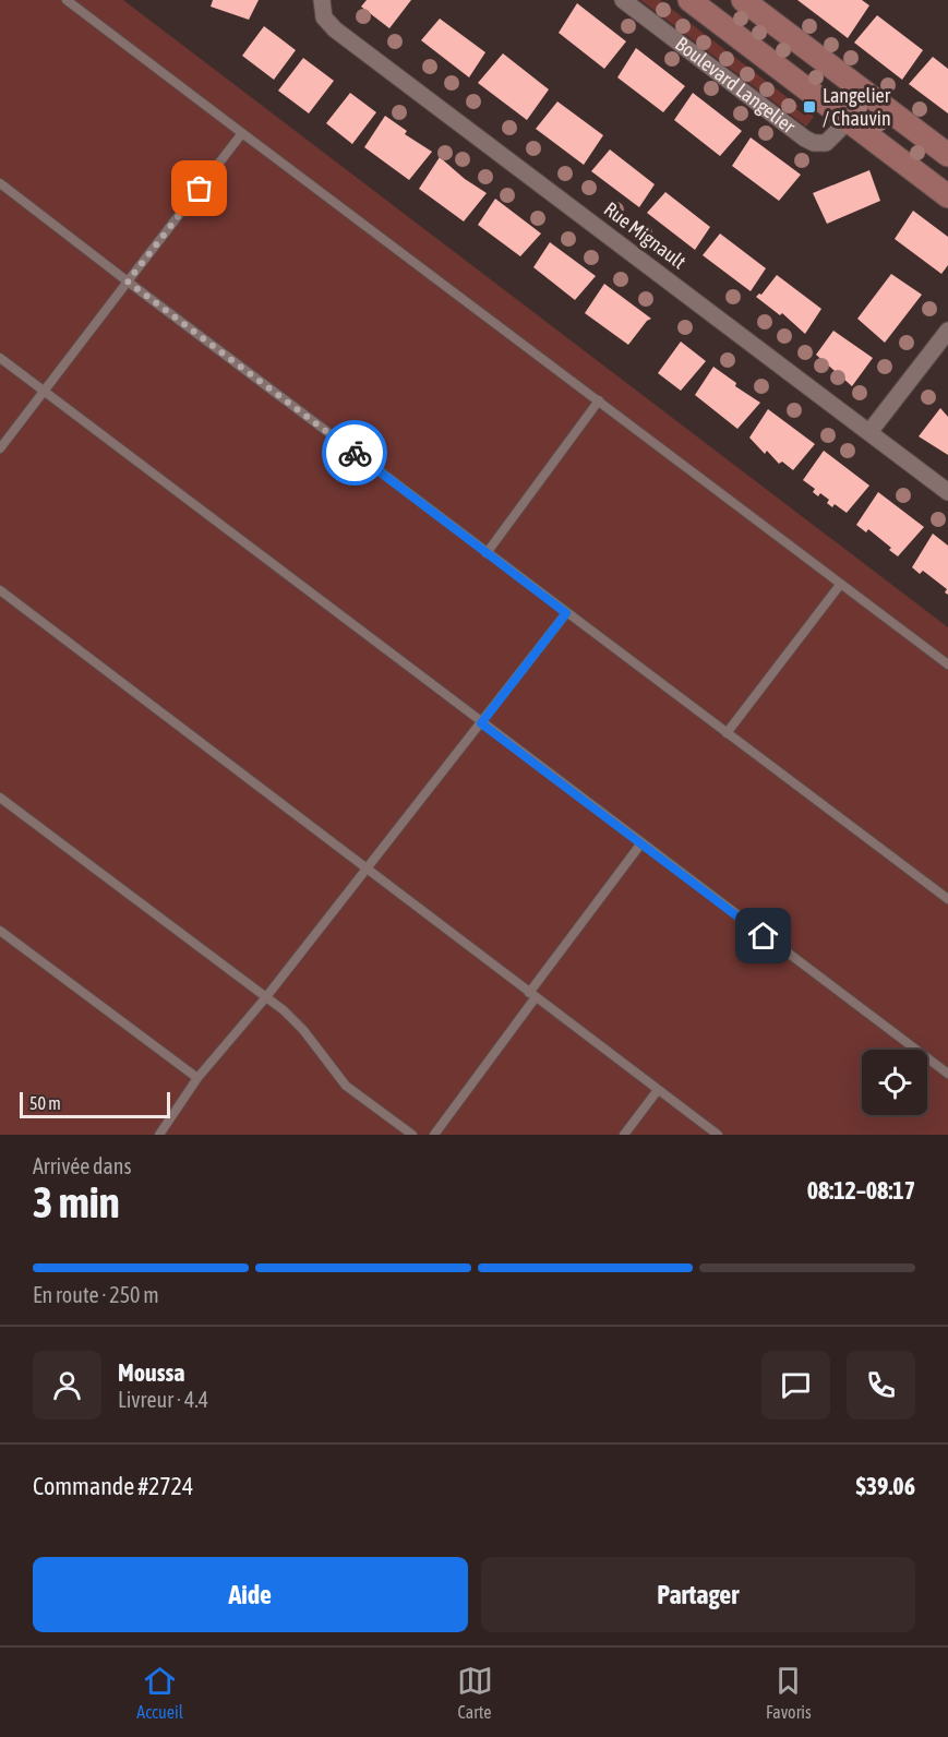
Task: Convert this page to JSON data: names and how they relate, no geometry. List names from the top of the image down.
{
  "streets": {
    "main road": ["Boulevard Langelier"],
    "street": ["Rue Mignault"]
  },
  "places": {
    "transit": ["Langelier / Chauvin"]
  },
  "scale_bar": "50 m",
  "page": {
    "scale": "50 m",
    "heading": ["3 min", "Arrivée dans", "08:12–08:17"],
    "panel": [
      "Moussa",
      "Livreur · 4.4",
      "Commande #2724",
      "$39.06"
    ],
    "bar": "En route · 250 m",
    "buttons": ["Aide", "Partager"],
    "tabs": ["Accueil", "Carte", "Favoris"]
  }
}
